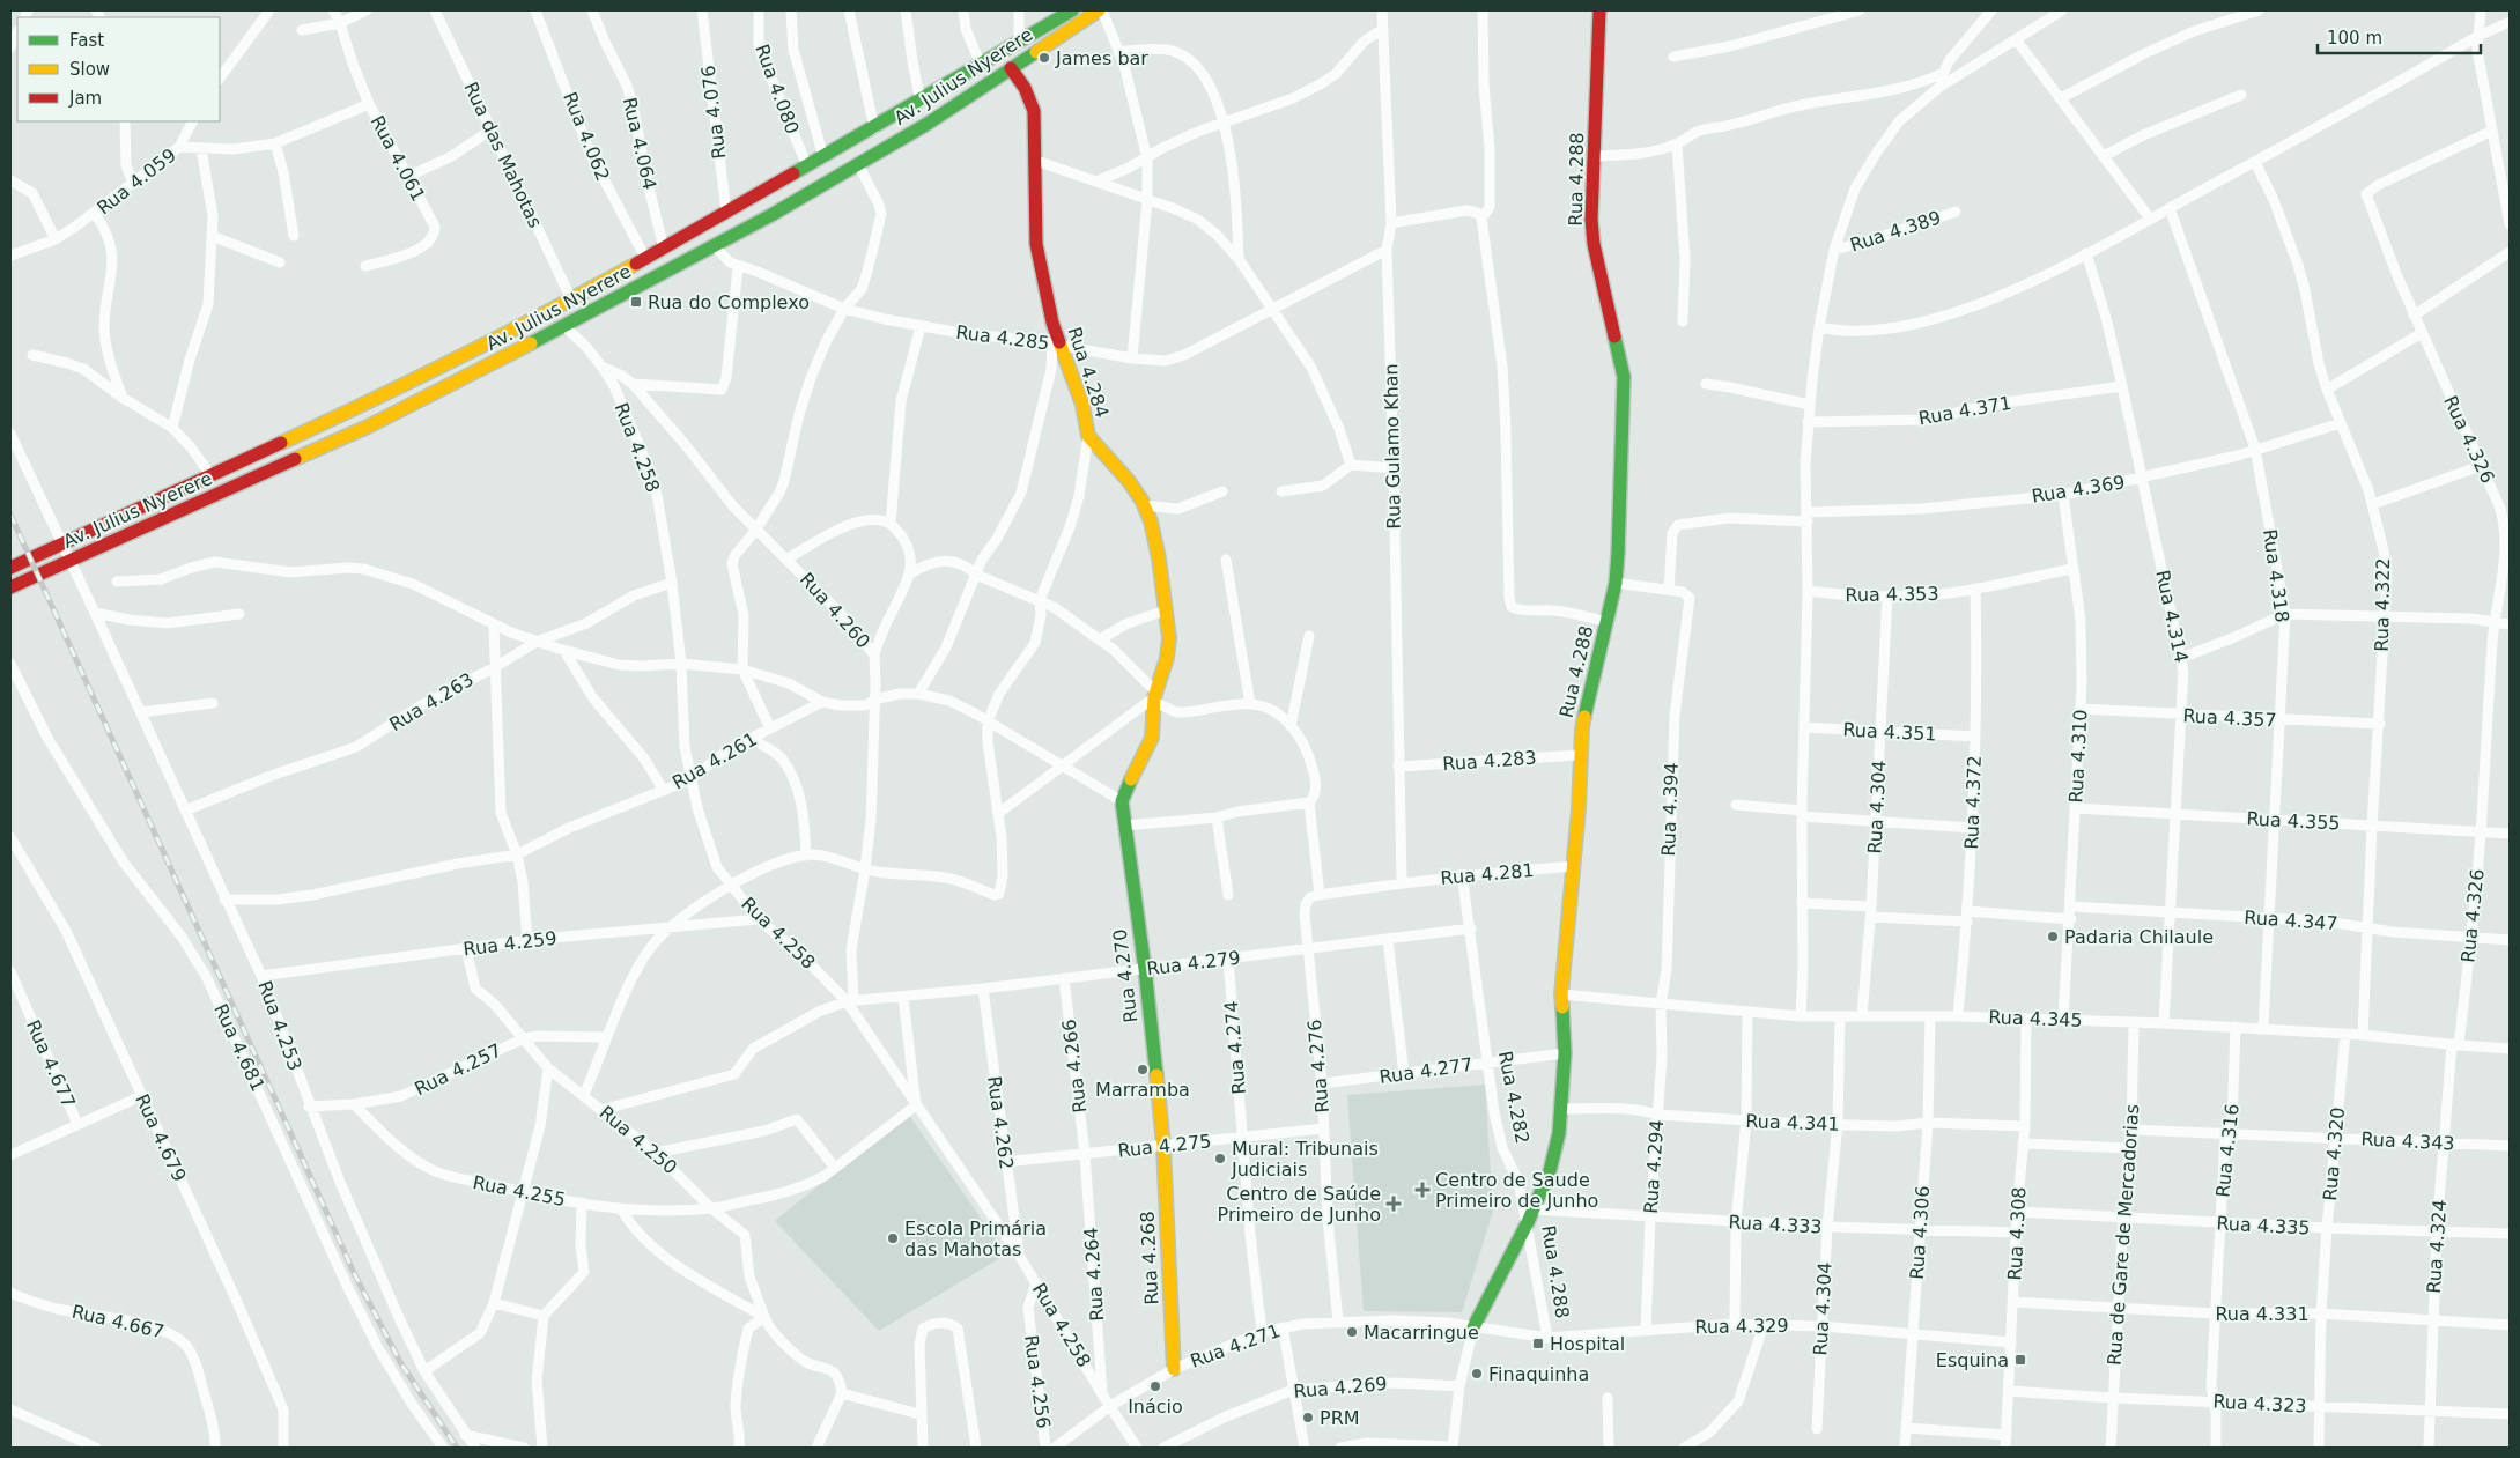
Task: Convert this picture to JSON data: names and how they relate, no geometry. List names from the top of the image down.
{
  "streets": {
    "street": [
      "Av. Julius Nyerere",
      "Rua 4.080",
      "Rua 4.076",
      "Rua 4.062",
      "Rua 4.064",
      "Rua das Mahotas",
      "Rua 4.061",
      "Rua 4.288",
      "Rua 4.059",
      "Rua 4.389",
      "Rua 4.285",
      "Rua 4.284",
      "Rua 4.371",
      "Rua 4.326",
      "Rua Gulamo Khan",
      "Rua 4.258",
      "Rua 4.369",
      "Rua 4.318",
      "Rua 4.353",
      "Rua 4.322",
      "Rua 4.260",
      "Rua 4.314",
      "Rua 4.263",
      "Rua 4.357",
      "Rua 4.351",
      "Rua 4.310",
      "Rua 4.261",
      "Rua 4.283",
      "Rua 4.372",
      "Rua 4.304",
      "Rua 4.394",
      "Rua 4.355",
      "Rua 4.281",
      "Rua 4.347",
      "Rua 4.259",
      "Rua 4.279",
      "Rua 4.270",
      "Rua 4.345",
      "Rua 4.253",
      "Rua 4.681",
      "Rua 4.274",
      "Rua 4.677",
      "Rua 4.266",
      "Rua 4.276",
      "Rua 4.257",
      "Rua 4.277",
      "Rua 4.282",
      "Rua 4.262",
      "Rua 4.341",
      "Rua 4.679",
      "Rua 4.250",
      "Rua 4.343",
      "Rua 4.275",
      "Rua 4.316",
      "Rua 4.320",
      "Rua 4.294",
      "Rua 4.255",
      "Rua 4.333",
      "Rua 4.335",
      "Rua 4.306",
      "Rua 4.308",
      "Rua de Gare de Mercadorias",
      "Rua 4.324",
      "Rua 4.268",
      "Rua 4.264",
      "Rua 4.331",
      "Rua 4.667",
      "Rua 4.329",
      "Rua 4.271",
      "Rua 4.256",
      "Rua 4.269",
      "Rua 4.323"
    ]
  },
  "crossings": [
    ["Av. Julius Nyerere", "Rua 4.080"],
    ["Av. Julius Nyerere", "Rua 4.076"],
    ["Av. Julius Nyerere", "Rua 4.062"],
    ["Av. Julius Nyerere", "Rua 4.064"],
    ["Av. Julius Nyerere", "Rua das Mahotas"],
    ["Av. Julius Nyerere", "Rua 4.285"],
    ["Av. Julius Nyerere", "Rua 4.284"],
    ["Av. Julius Nyerere", "Rua 4.258"],
    ["Av. Julius Nyerere", "Rua 4.253"],
    ["Rua 4.061", "Rua 4.059"],
    ["Rua 4.288", "Rua 4.283"],
    ["Rua 4.288", "Rua 4.281"],
    ["Rua 4.288", "Rua 4.345"],
    ["Rua 4.288", "Rua 4.277"],
    ["Rua 4.288", "Rua 4.282"],
    ["Rua 4.288", "Rua 4.341"],
    ["Rua 4.288", "Rua 4.333"],
    ["Rua 4.288", "Rua 4.329"],
    ["Rua 4.285", "Rua 4.284"],
    ["Rua 4.285", "Rua Gulamo Khan"],
    ["Rua 4.284", "Rua 4.270"],
    ["Rua 4.371", "Rua 4.314"],
    ["Rua 4.326", "Rua 4.355"],
    ["Rua 4.326", "Rua 4.347"],
    ["Rua 4.326", "Rua 4.345"],
    ["Rua 4.326", "Rua 4.324"],
    ["Rua Gulamo Khan", "Rua 4.283"],
    ["Rua Gulamo Khan", "Rua 4.281"],
    ["Rua 4.258", "Rua 4.260"],
    ["Rua 4.258", "Rua 4.263"],
    ["Rua 4.258", "Rua 4.261"],
    ["Rua 4.258", "Rua 4.259"],
    ["Rua 4.258", "Rua 4.279"],
    ["Rua 4.258", "Rua 4.262"],
    ["Rua 4.258", "Rua 4.250"],
    ["Rua 4.258", "Rua 4.264"],
    ["Rua 4.258", "Rua 4.271"],
    ["Rua 4.258", "Rua 4.256"],
    ["Rua 4.369", "Rua 4.318"],
    ["Rua 4.369", "Rua 4.322"],
    ["Rua 4.369", "Rua 4.314"],
    ["Rua 4.369", "Rua 4.310"],
    ["Rua 4.369", "Rua 4.394"],
    ["Rua 4.318", "Rua 4.357"],
    ["Rua 4.318", "Rua 4.355"],
    ["Rua 4.318", "Rua 4.347"],
    ["Rua 4.318", "Rua 4.345"],
    ["Rua 4.353", "Rua 4.310"],
    ["Rua 4.353", "Rua 4.372"],
    ["Rua 4.353", "Rua 4.304"],
    ["Rua 4.322", "Rua 4.357"],
    ["Rua 4.322", "Rua 4.355"],
    ["Rua 4.322", "Rua 4.347"],
    ["Rua 4.322", "Rua 4.345"],
    ["Rua 4.260", "Rua 4.279"],
    ["Rua 4.314", "Rua 4.357"],
    ["Rua 4.314", "Rua 4.355"],
    ["Rua 4.314", "Rua 4.347"],
    ["Rua 4.314", "Rua 4.345"],
    ["Rua 4.263", "Rua 4.253"],
    ["Rua 4.357", "Rua 4.310"],
    ["Rua 4.351", "Rua 4.372"],
    ["Rua 4.351", "Rua 4.304"],
    ["Rua 4.310", "Rua 4.355"],
    ["Rua 4.310", "Rua 4.347"],
    ["Rua 4.310", "Rua 4.345"],
    ["Rua 4.261", "Rua 4.253"],
    ["Rua 4.261", "Rua 4.250"],
    ["Rua 4.372", "Rua 4.345"],
    ["Rua 4.304", "Rua 4.345"],
    ["Rua 4.304", "Rua 4.341"],
    ["Rua 4.304", "Rua 4.333"],
    ["Rua 4.304", "Rua 4.329"],
    ["Rua 4.394", "Rua 4.345"],
    ["Rua 4.394", "Rua 4.294"],
    ["Rua 4.281", "Rua 4.276"],
    ["Rua 4.281", "Rua 4.282"],
    ["Rua 4.259", "Rua 4.253"],
    ["Rua 4.259", "Rua 4.250"],
    ["Rua 4.279", "Rua 4.270"],
    ["Rua 4.279", "Rua 4.274"],
    ["Rua 4.279", "Rua 4.266"],
    ["Rua 4.279", "Rua 4.276"],
    ["Rua 4.279", "Rua 4.282"],
    ["Rua 4.279", "Rua 4.262"],
    ["Rua 4.279", "Rua 4.250"],
    ["Rua 4.270", "Rua 4.275"],
    ["Rua 4.270", "Rua 4.268"],
    ["Rua 4.345", "Rua 4.316"],
    ["Rua 4.345", "Rua 4.320"],
    ["Rua 4.345", "Rua 4.294"],
    ["Rua 4.345", "Rua 4.306"],
    ["Rua 4.345", "Rua 4.308"],
    ["Rua 4.345", "Rua de Gare de Mercadorias"],
    ["Rua 4.345", "Rua 4.324"],
    ["Rua 4.253", "Rua 4.257"],
    ["Rua 4.274", "Rua 4.275"],
    ["Rua 4.274", "Rua 4.271"],
    ["Rua 4.266", "Rua 4.275"],
    ["Rua 4.266", "Rua 4.264"],
    ["Rua 4.276", "Rua 4.277"],
    ["Rua 4.276", "Rua 4.275"],
    ["Rua 4.276", "Rua 4.271"],
    ["Rua 4.257", "Rua 4.250"],
    ["Rua 4.257", "Rua 4.255"],
    ["Rua 4.277", "Rua 4.282"],
    ["Rua 4.262", "Rua 4.275"],
    ["Rua 4.341", "Rua 4.294"],
    ["Rua 4.341", "Rua 4.306"],
    ["Rua 4.341", "Rua 4.308"],
    ["Rua 4.250", "Rua 4.255"],
    ["Rua 4.343", "Rua 4.316"],
    ["Rua 4.343", "Rua 4.320"],
    ["Rua 4.343", "Rua de Gare de Mercadorias"],
    ["Rua 4.343", "Rua 4.324"],
    ["Rua 4.275", "Rua 4.268"],
    ["Rua 4.275", "Rua 4.264"],
    ["Rua 4.316", "Rua 4.335"],
    ["Rua 4.316", "Rua 4.331"],
    ["Rua 4.316", "Rua 4.323"],
    ["Rua 4.320", "Rua 4.335"],
    ["Rua 4.320", "Rua 4.331"],
    ["Rua 4.320", "Rua 4.323"],
    ["Rua 4.294", "Rua 4.333"],
    ["Rua 4.294", "Rua 4.329"],
    ["Rua 4.333", "Rua 4.306"],
    ["Rua 4.333", "Rua 4.308"],
    ["Rua 4.335", "Rua 4.308"],
    ["Rua 4.335", "Rua de Gare de Mercadorias"],
    ["Rua 4.335", "Rua 4.324"],
    ["Rua 4.306", "Rua 4.329"],
    ["Rua 4.308", "Rua 4.331"],
    ["Rua 4.308", "Rua 4.329"],
    ["Rua 4.308", "Rua 4.323"],
    ["Rua de Gare de Mercadorias", "Rua 4.331"],
    ["Rua de Gare de Mercadorias", "Rua 4.323"],
    ["Rua 4.324", "Rua 4.331"],
    ["Rua 4.324", "Rua 4.323"],
    ["Rua 4.268", "Rua 4.271"],
    ["Rua 4.329", "Rua 4.271"]
  ],
  "places": {
    "other": [
      "James bar",
      "Padaria Chilaule",
      "Marramba",
      "Mural: Tribunais Judiciais",
      "Escola Primária das Mahotas",
      "Macarringue",
      "Finaquinha",
      "Inácio",
      "PRM"
    ],
    "transit": ["Rua do Complexo", "Hospital", "Esquina"],
    "health": ["Centro de Saude Primeiro de Junho", "Centro de Saúde Primeiro de Junho"]
  },
  "legend": ["Fast", "Slow", "Jam"],
  "scale_bar": "100 m"
}
